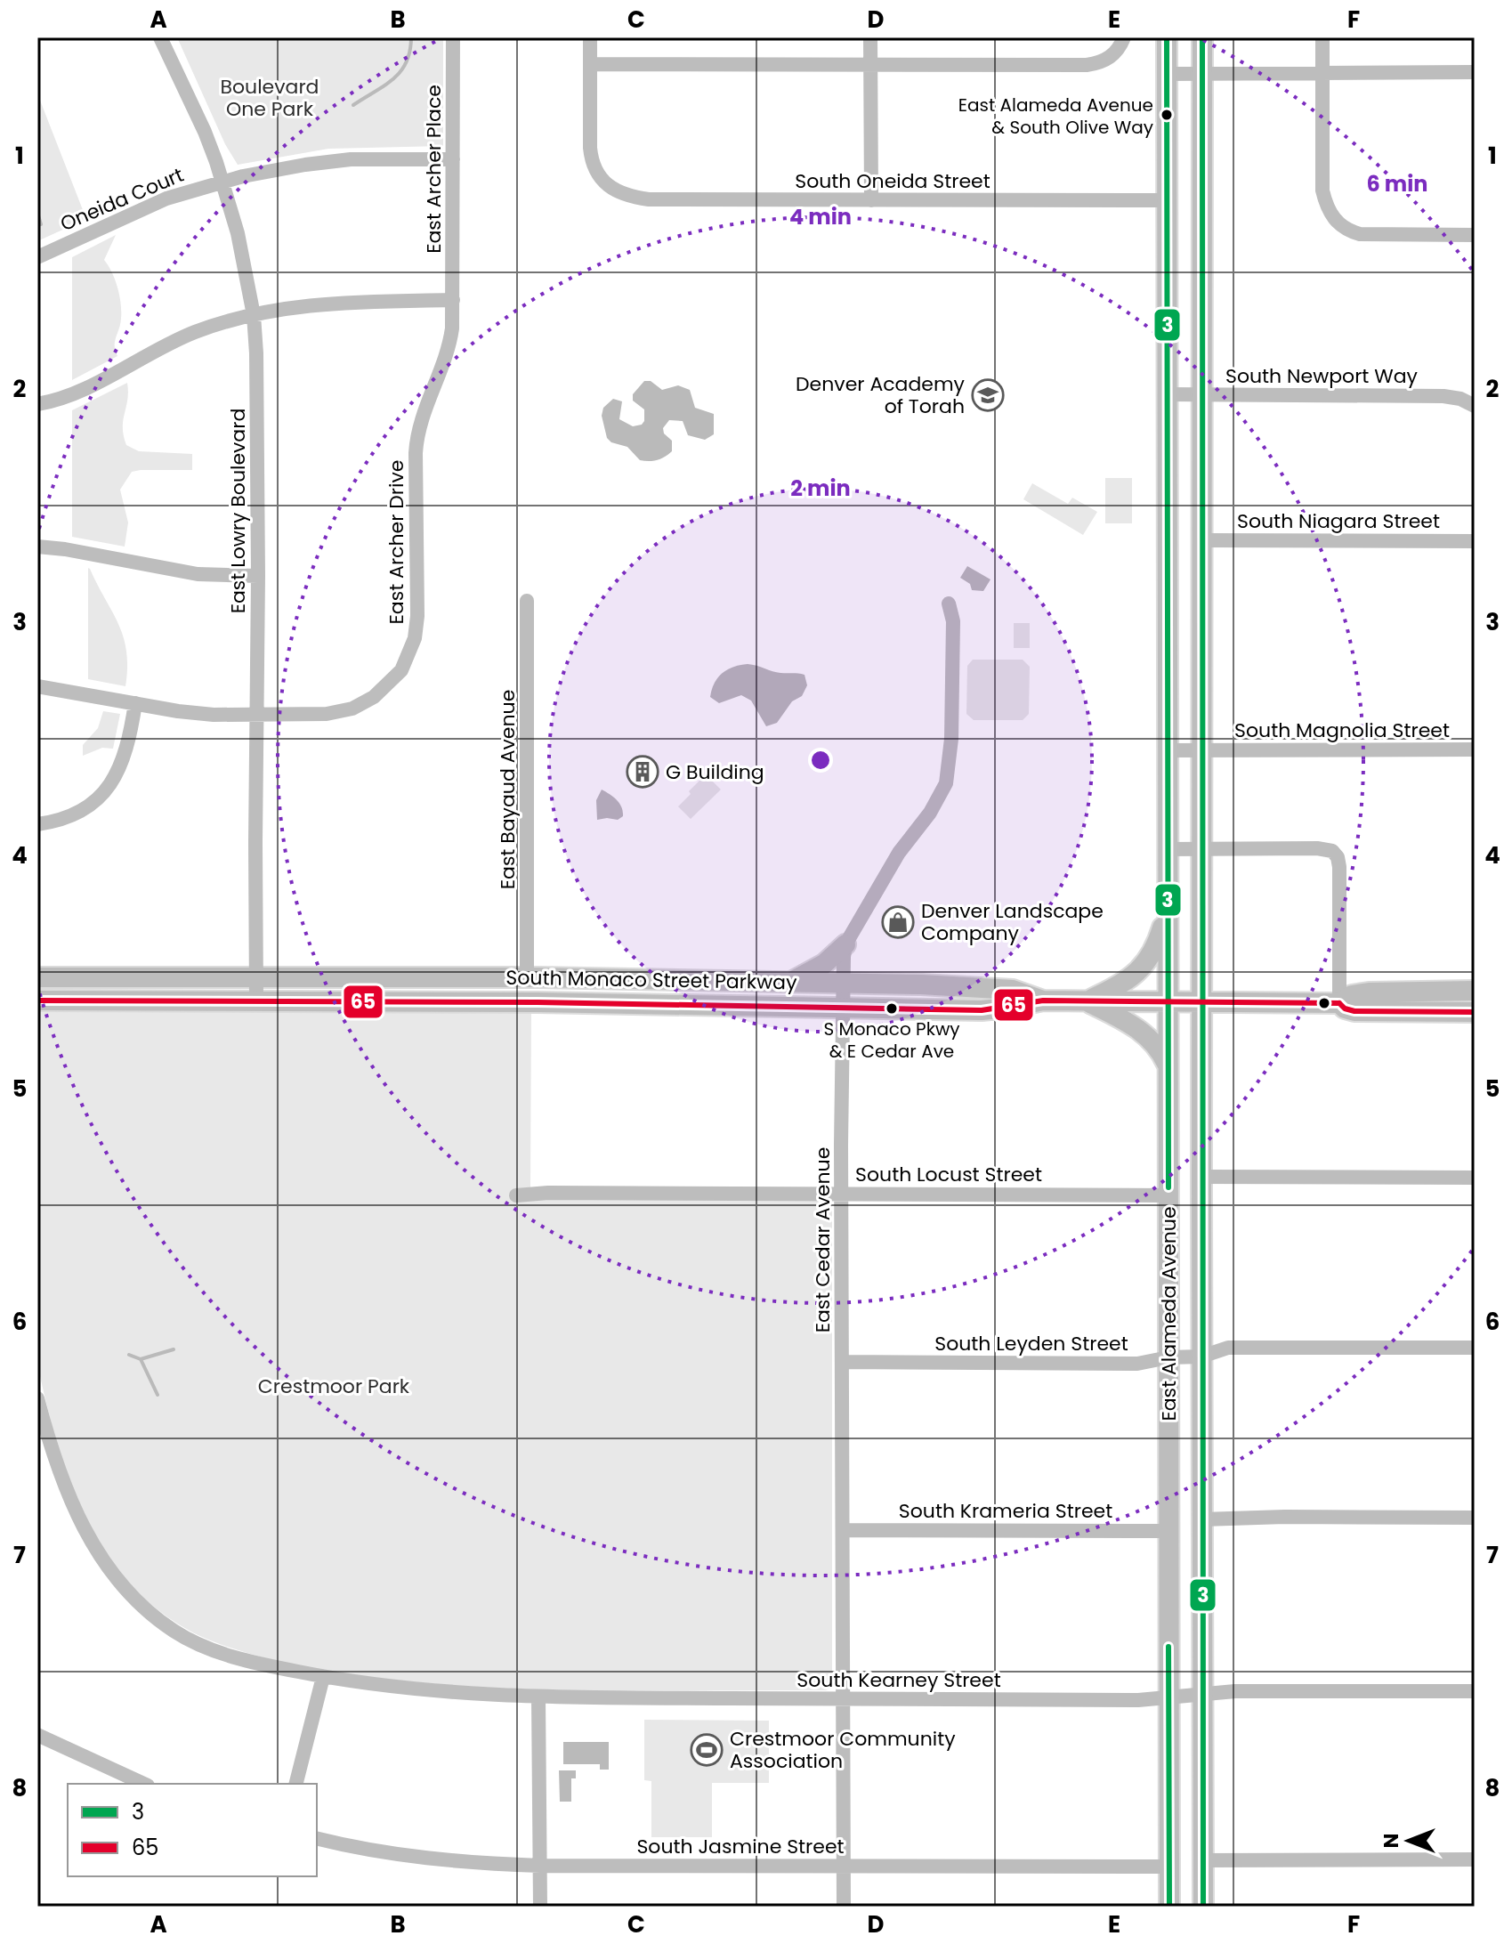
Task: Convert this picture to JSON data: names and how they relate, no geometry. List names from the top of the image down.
{
  "streets": {
    "main road": ["South Monaco Street Parkway", "East Alameda Avenue"],
    "street": [
      "East Archer Place",
      "South Oneida Street",
      "Oneida Court",
      "South Newport Way",
      "East Lowry Boulevard",
      "South Niagara Street",
      "East Archer Drive",
      "South Magnolia Street",
      "East Bayaud Avenue",
      "South Locust Street",
      "East Cedar Avenue",
      "South Leyden Street",
      "South Krameria Street",
      "South Kearney Street",
      "South Jasmine Street"
    ]
  },
  "crossings": [
    ["East Archer Place", "Oneida Court"],
    ["East Archer Place", "East Archer Drive"],
    ["South Oneida Street", "East Alameda Avenue"],
    ["Oneida Court", "East Lowry Boulevard"],
    ["South Newport Way", "East Alameda Avenue"],
    ["East Lowry Boulevard", "East Archer Drive"],
    ["East Lowry Boulevard", "South Monaco Street Parkway"],
    ["South Niagara Street", "East Alameda Avenue"],
    ["South Magnolia Street", "East Alameda Avenue"],
    ["East Bayaud Avenue", "South Monaco Street Parkway"],
    ["South Monaco Street Parkway", "East Cedar Avenue"],
    ["South Monaco Street Parkway", "East Alameda Avenue"],
    ["South Locust Street", "East Cedar Avenue"],
    ["South Locust Street", "East Alameda Avenue"],
    ["East Cedar Avenue", "South Leyden Street"],
    ["East Cedar Avenue", "South Krameria Street"],
    ["East Cedar Avenue", "South Kearney Street"],
    ["East Cedar Avenue", "South Jasmine Street"],
    ["East Alameda Avenue", "South Leyden Street"],
    ["East Alameda Avenue", "South Krameria Street"],
    ["East Alameda Avenue", "South Kearney Street"],
    ["East Alameda Avenue", "South Jasmine Street"]
  ],
  "parks": ["Boulevard One Park", "Crestmoor Park"],
  "places": {
    "other": ["East Alameda Avenue & South Olive Way", "S Monaco Pkwy & E Cedar Ave"],
    "school or university": ["Denver Academy of Torah"],
    "building": ["G Building"],
    "shop": ["Denver Landscape Company"],
    "sports": ["Crestmoor Community Association"]
  },
  "lines": ["transit line 3", "transit line 65"],
  "legend": ["3", "65"],
  "north": "left",
  "grid": {
    "columns": [
      "A",
      "B",
      "C",
      "D",
      "E",
      "F"
    ],
    "rows": [
      "1",
      "2",
      "3",
      "4",
      "5",
      "6",
      "7",
      "8"
    ]
  },
  "rings": ["6 min", "4 min", "2 min"]
}
